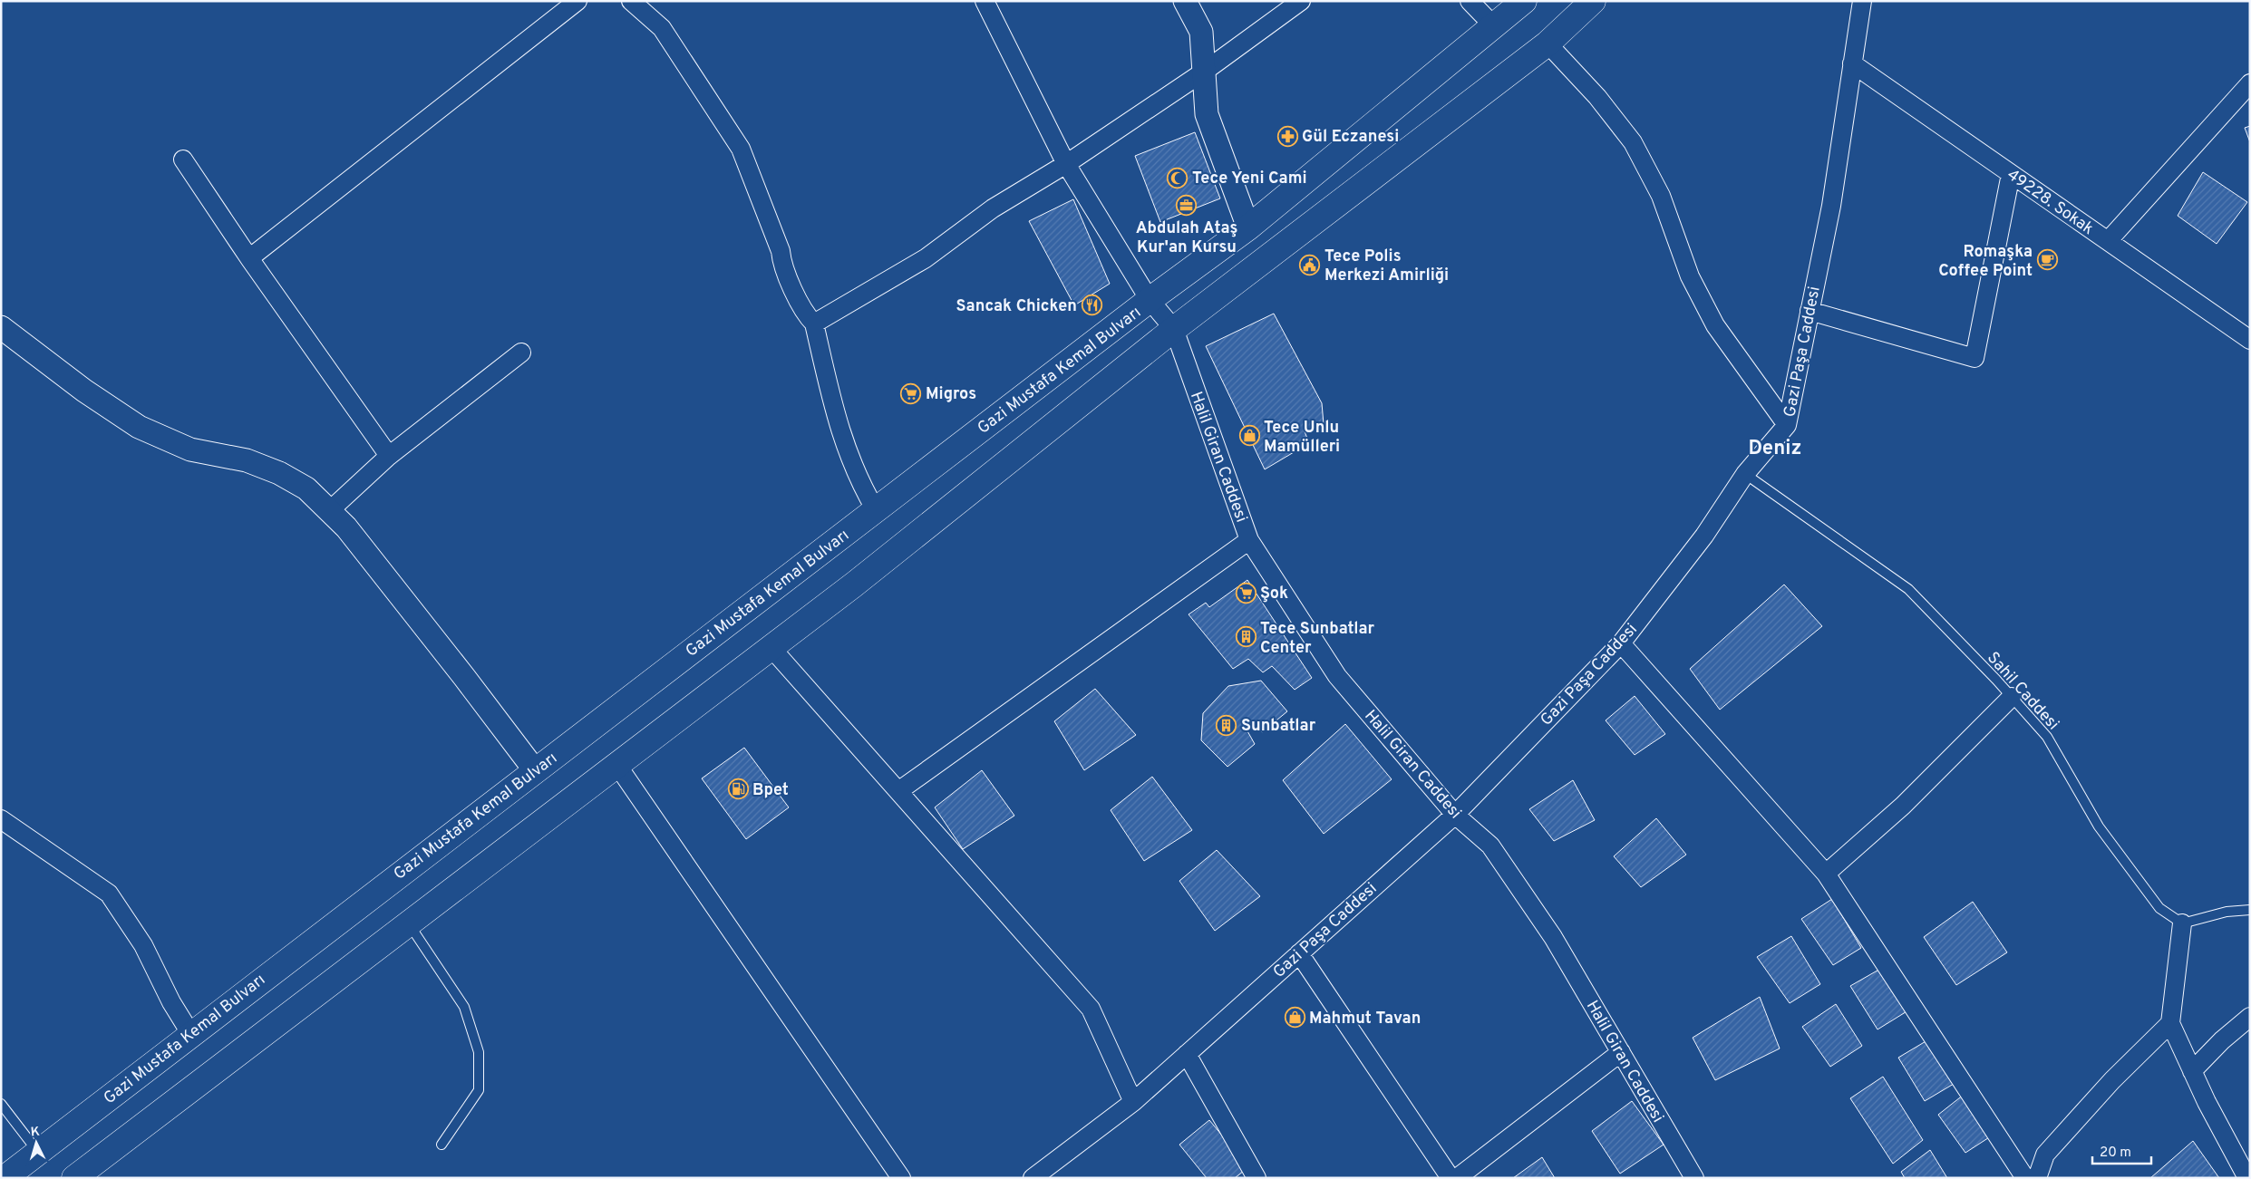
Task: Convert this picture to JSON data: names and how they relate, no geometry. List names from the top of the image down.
{
  "streets": {
    "highway": ["Gazi Mustafa Kemal Bulvarı"],
    "street": ["49228. Sokak", "Gazi Paşa Caddesi", "Halil Giran Caddesi"],
    "lane": ["Sahil Caddesi"]
  },
  "crossings": [
    ["49228. Sokak", "Gazi Paşa Caddesi"],
    ["Gazi Paşa Caddesi", "Halil Giran Caddesi"],
    ["Gazi Paşa Caddesi", "Sahil Caddesi"]
  ],
  "districts": ["Deniz"],
  "places": {
    "pharmacy": ["Gül Eczanesi"],
    "mosque": ["Tece Yeni Cami"],
    "office": ["Abdulah Ataş Kur'an Kursu"],
    "cafe": ["Romaşka Coffee Point"],
    "public building": ["Tece Polis Merkezi Amirliği"],
    "restaurant": ["Sancak Chicken"],
    "supermarket": ["Migros", "Şok"],
    "shop": ["Tece Unlu Mamülleri", "Mahmut Tavan"],
    "building": ["Tece Sunbatlar Center", "Sunbatlar"],
    "fuel station": ["Bpet"]
  },
  "scale_bar": "20 m",
  "north": "top"
}
